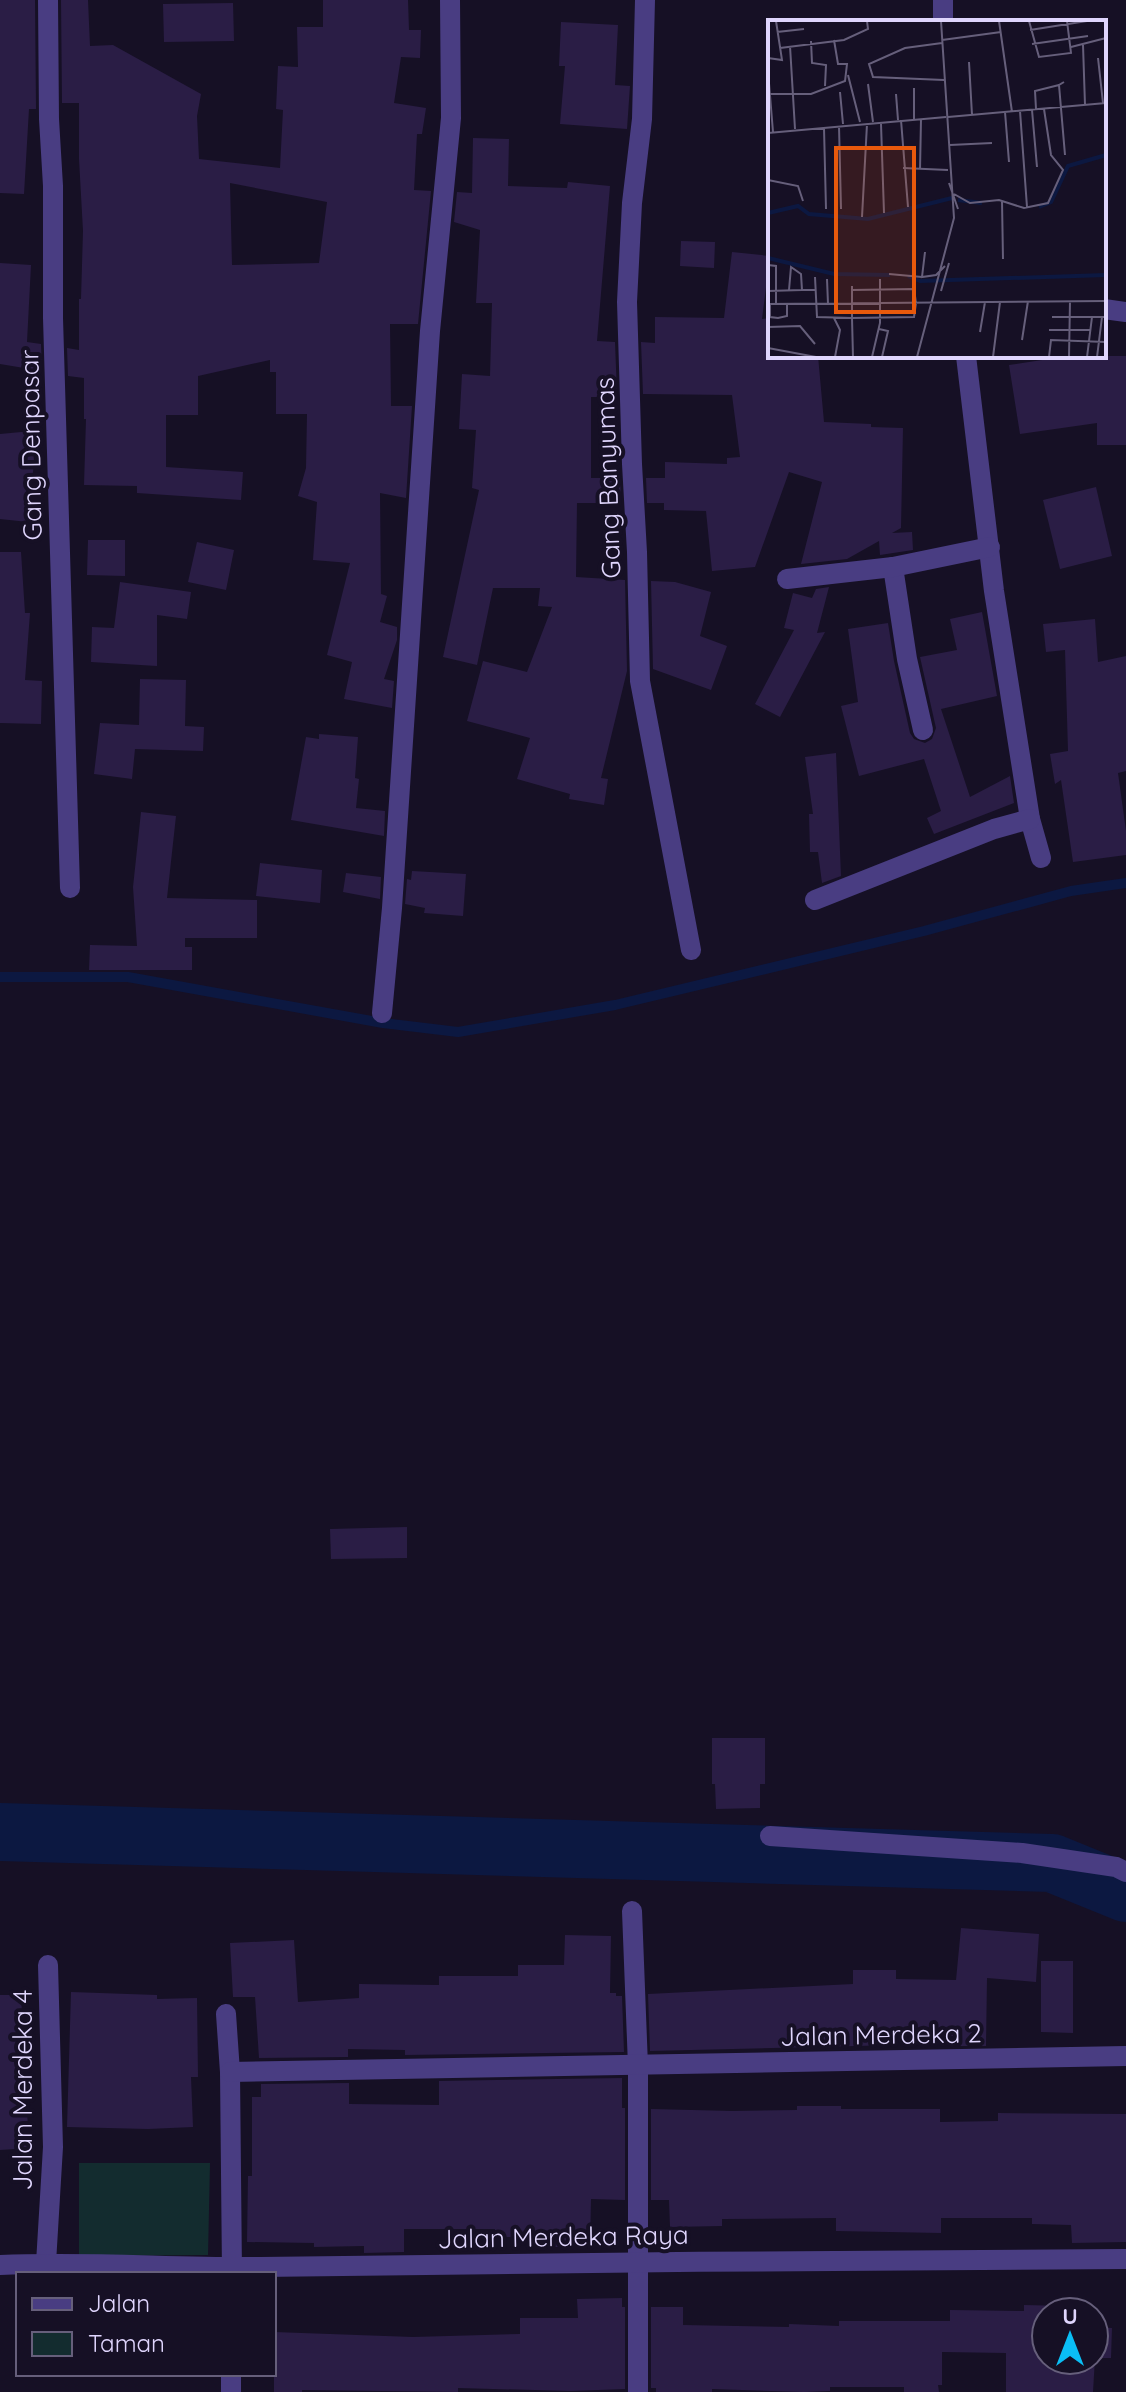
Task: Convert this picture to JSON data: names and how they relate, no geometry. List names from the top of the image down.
{
  "streets": {
    "street": [
      "Gang Denpasar",
      "Gang Banyumas",
      "Jalan Merdeka 2",
      "Jalan Merdeka 4",
      "Jalan Merdeka Raya"
    ]
  },
  "crossings": [
    ["Jalan Merdeka 4", "Jalan Merdeka Raya"]
  ],
  "legend": ["Jalan", "Taman"],
  "north": "top"
}
